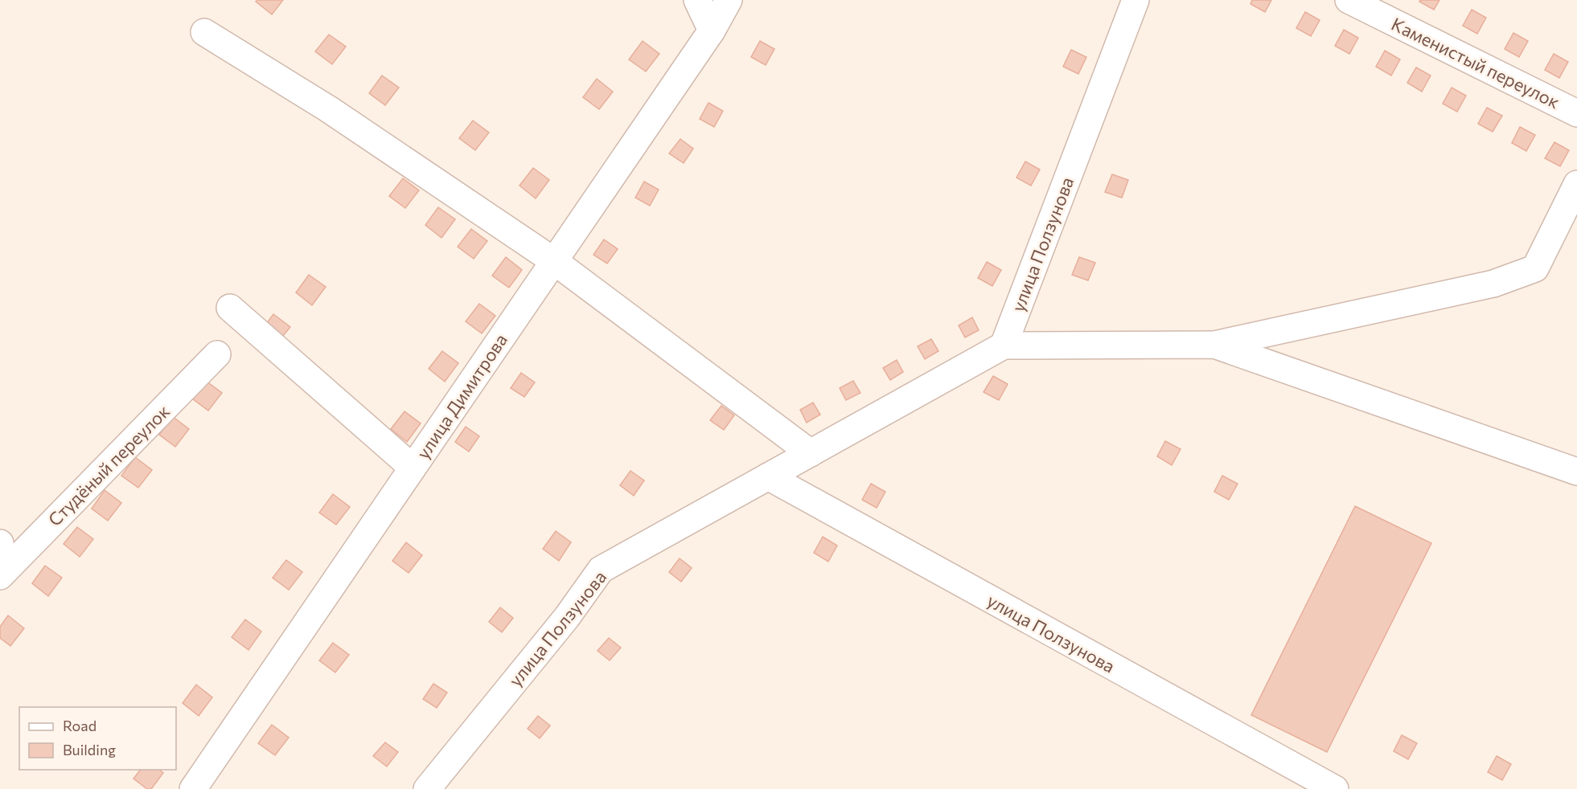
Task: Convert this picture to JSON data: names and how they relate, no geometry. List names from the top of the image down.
{
  "streets": {
    "street": [
      "Каменистый переулок",
      "улица Ползунова",
      "улица Димитрова",
      "Студёный переулок"
    ]
  },
  "legend": ["Road", "Building"]
}
